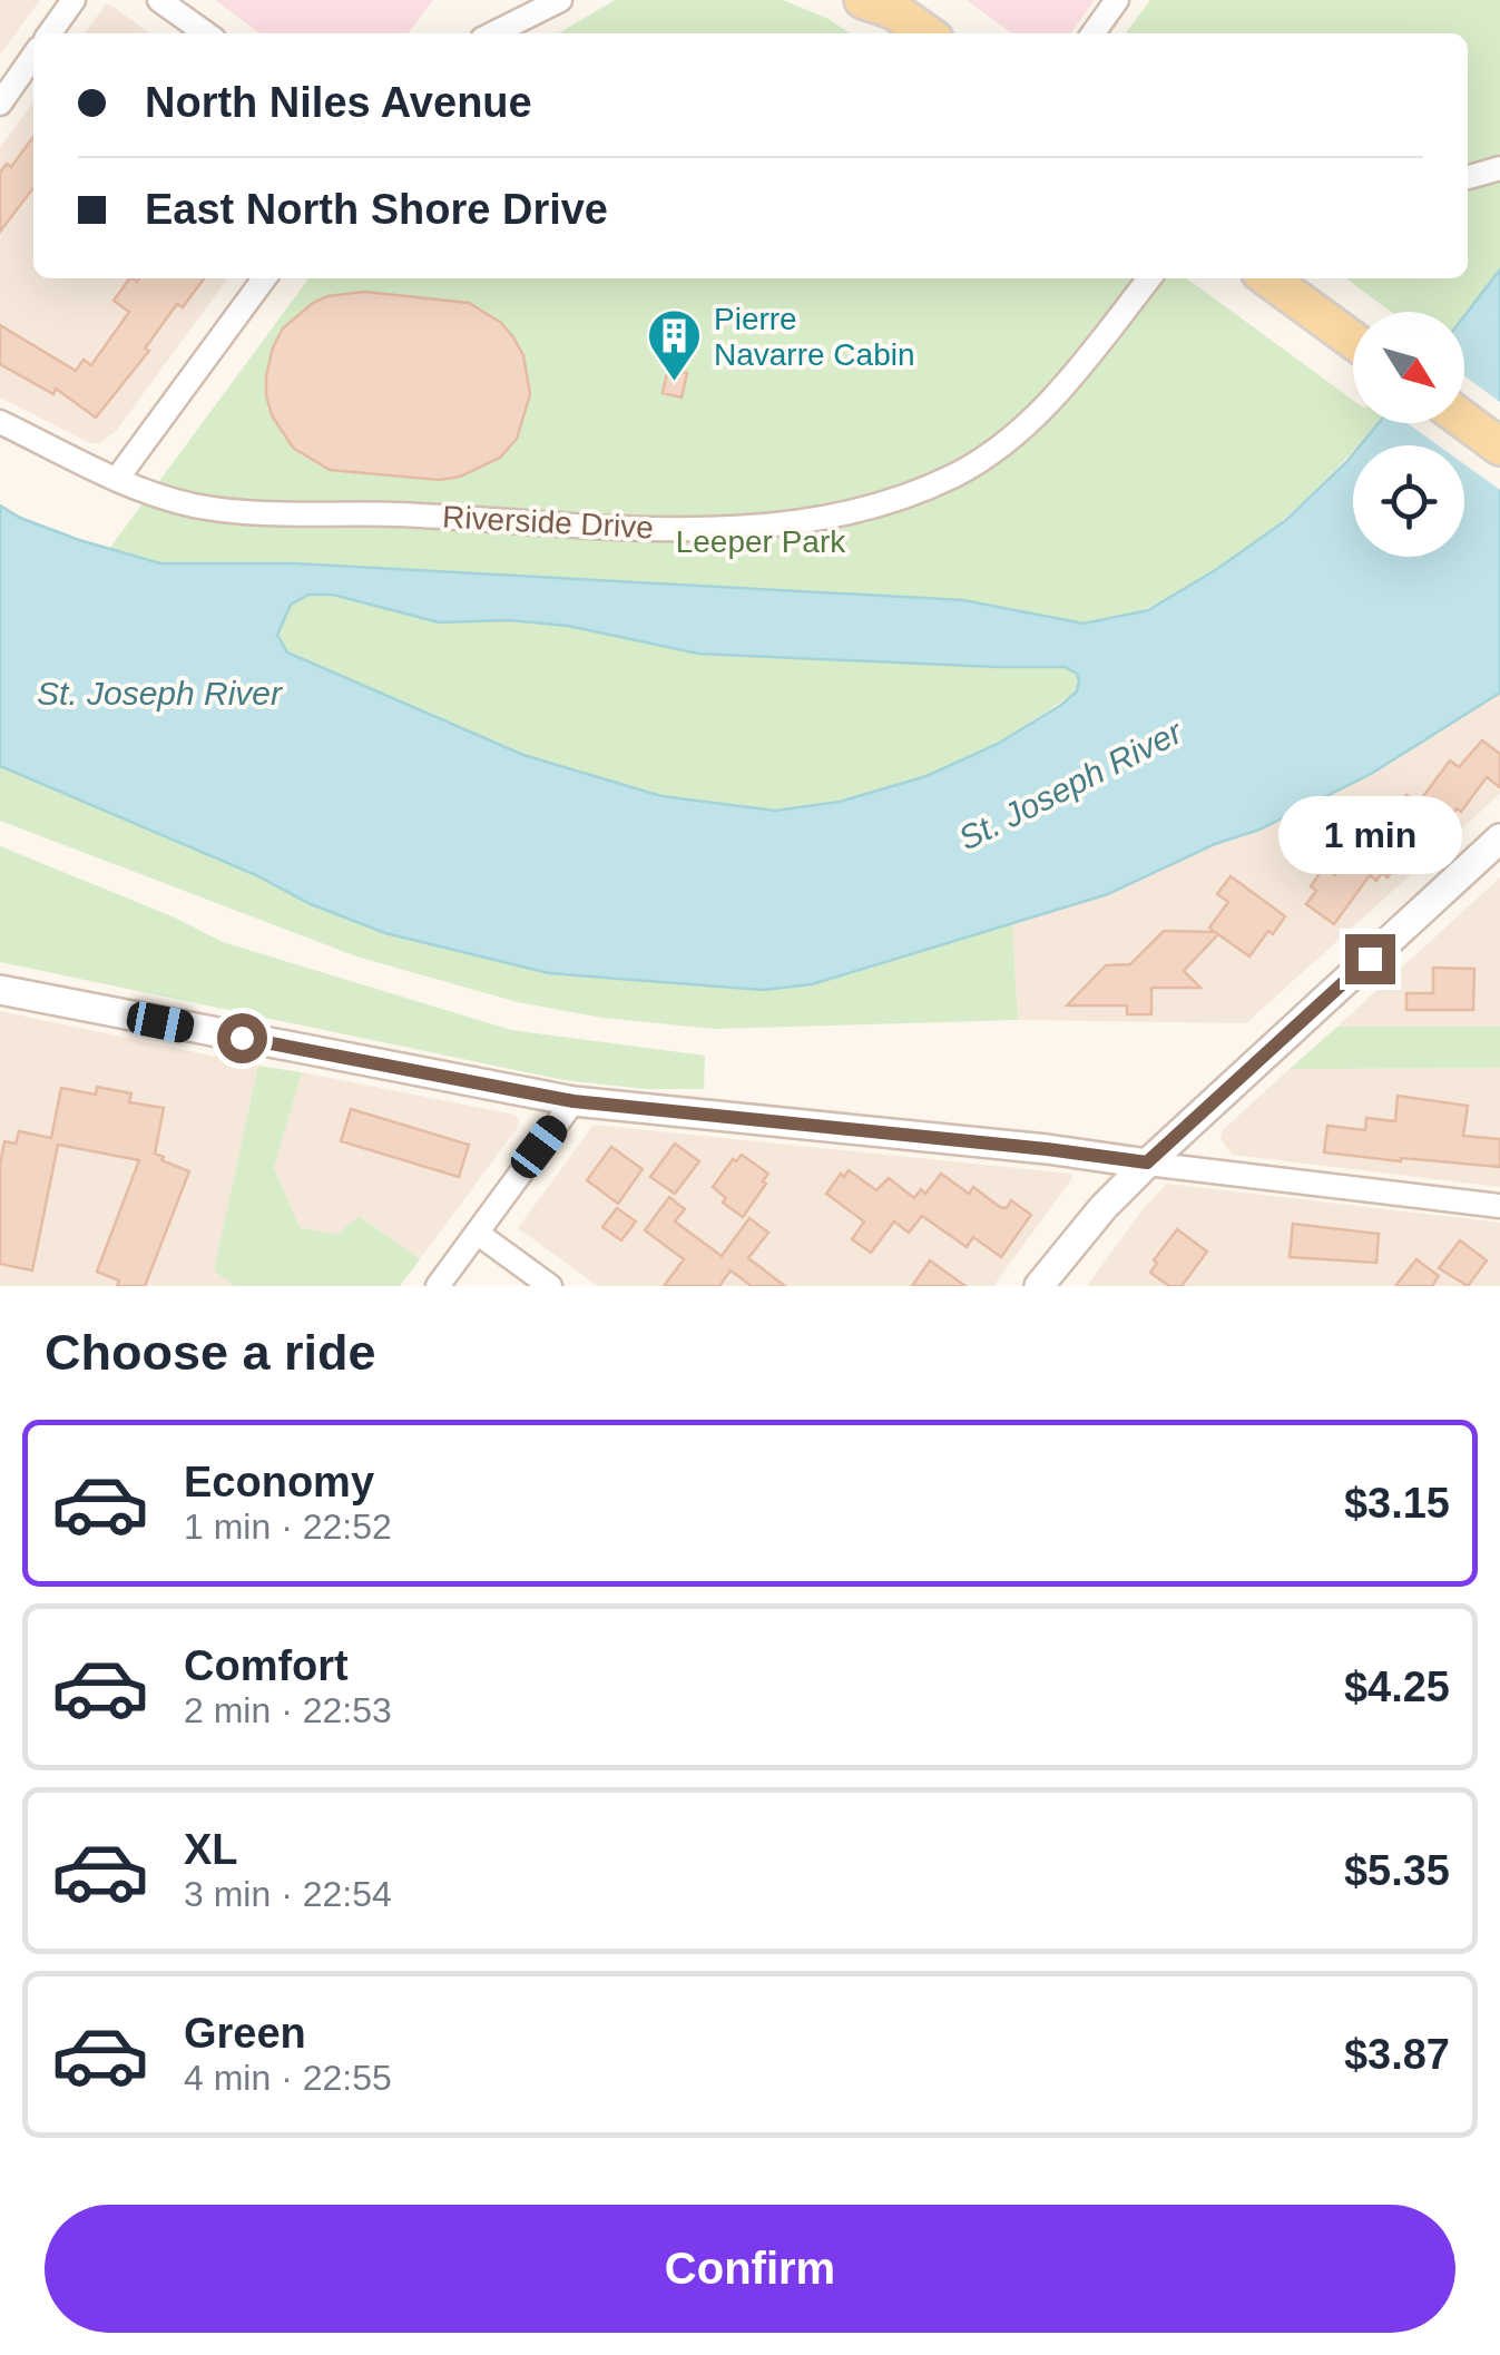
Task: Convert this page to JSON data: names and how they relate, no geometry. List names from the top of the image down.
{
  "streets": {
    "street": ["Riverside Drive"]
  },
  "water": ["St. Joseph River"],
  "parks": ["Leeper Park"],
  "places": {
    "building": ["Pierre Navarre Cabin"]
  },
  "north": "bottom right",
  "page": {
    "banner": ["North Niles Avenue", "East North Shore Drive"],
    "bubble": "1 min",
    "heading": "Choose a ride",
    "list": [
      {
        "name": "Economy",
        "note": "1 min · 22:52",
        "value": "$3.15"
      },
      {
        "name": "Comfort",
        "note": "2 min · 22:53",
        "value": "$4.25"
      },
      {
        "name": "XL",
        "note": "3 min · 22:54",
        "value": "$5.35"
      },
      {
        "name": "Green",
        "note": "4 min · 22:55",
        "value": "$3.87"
      }
    ],
    "buttons": "Confirm"
  }
}
